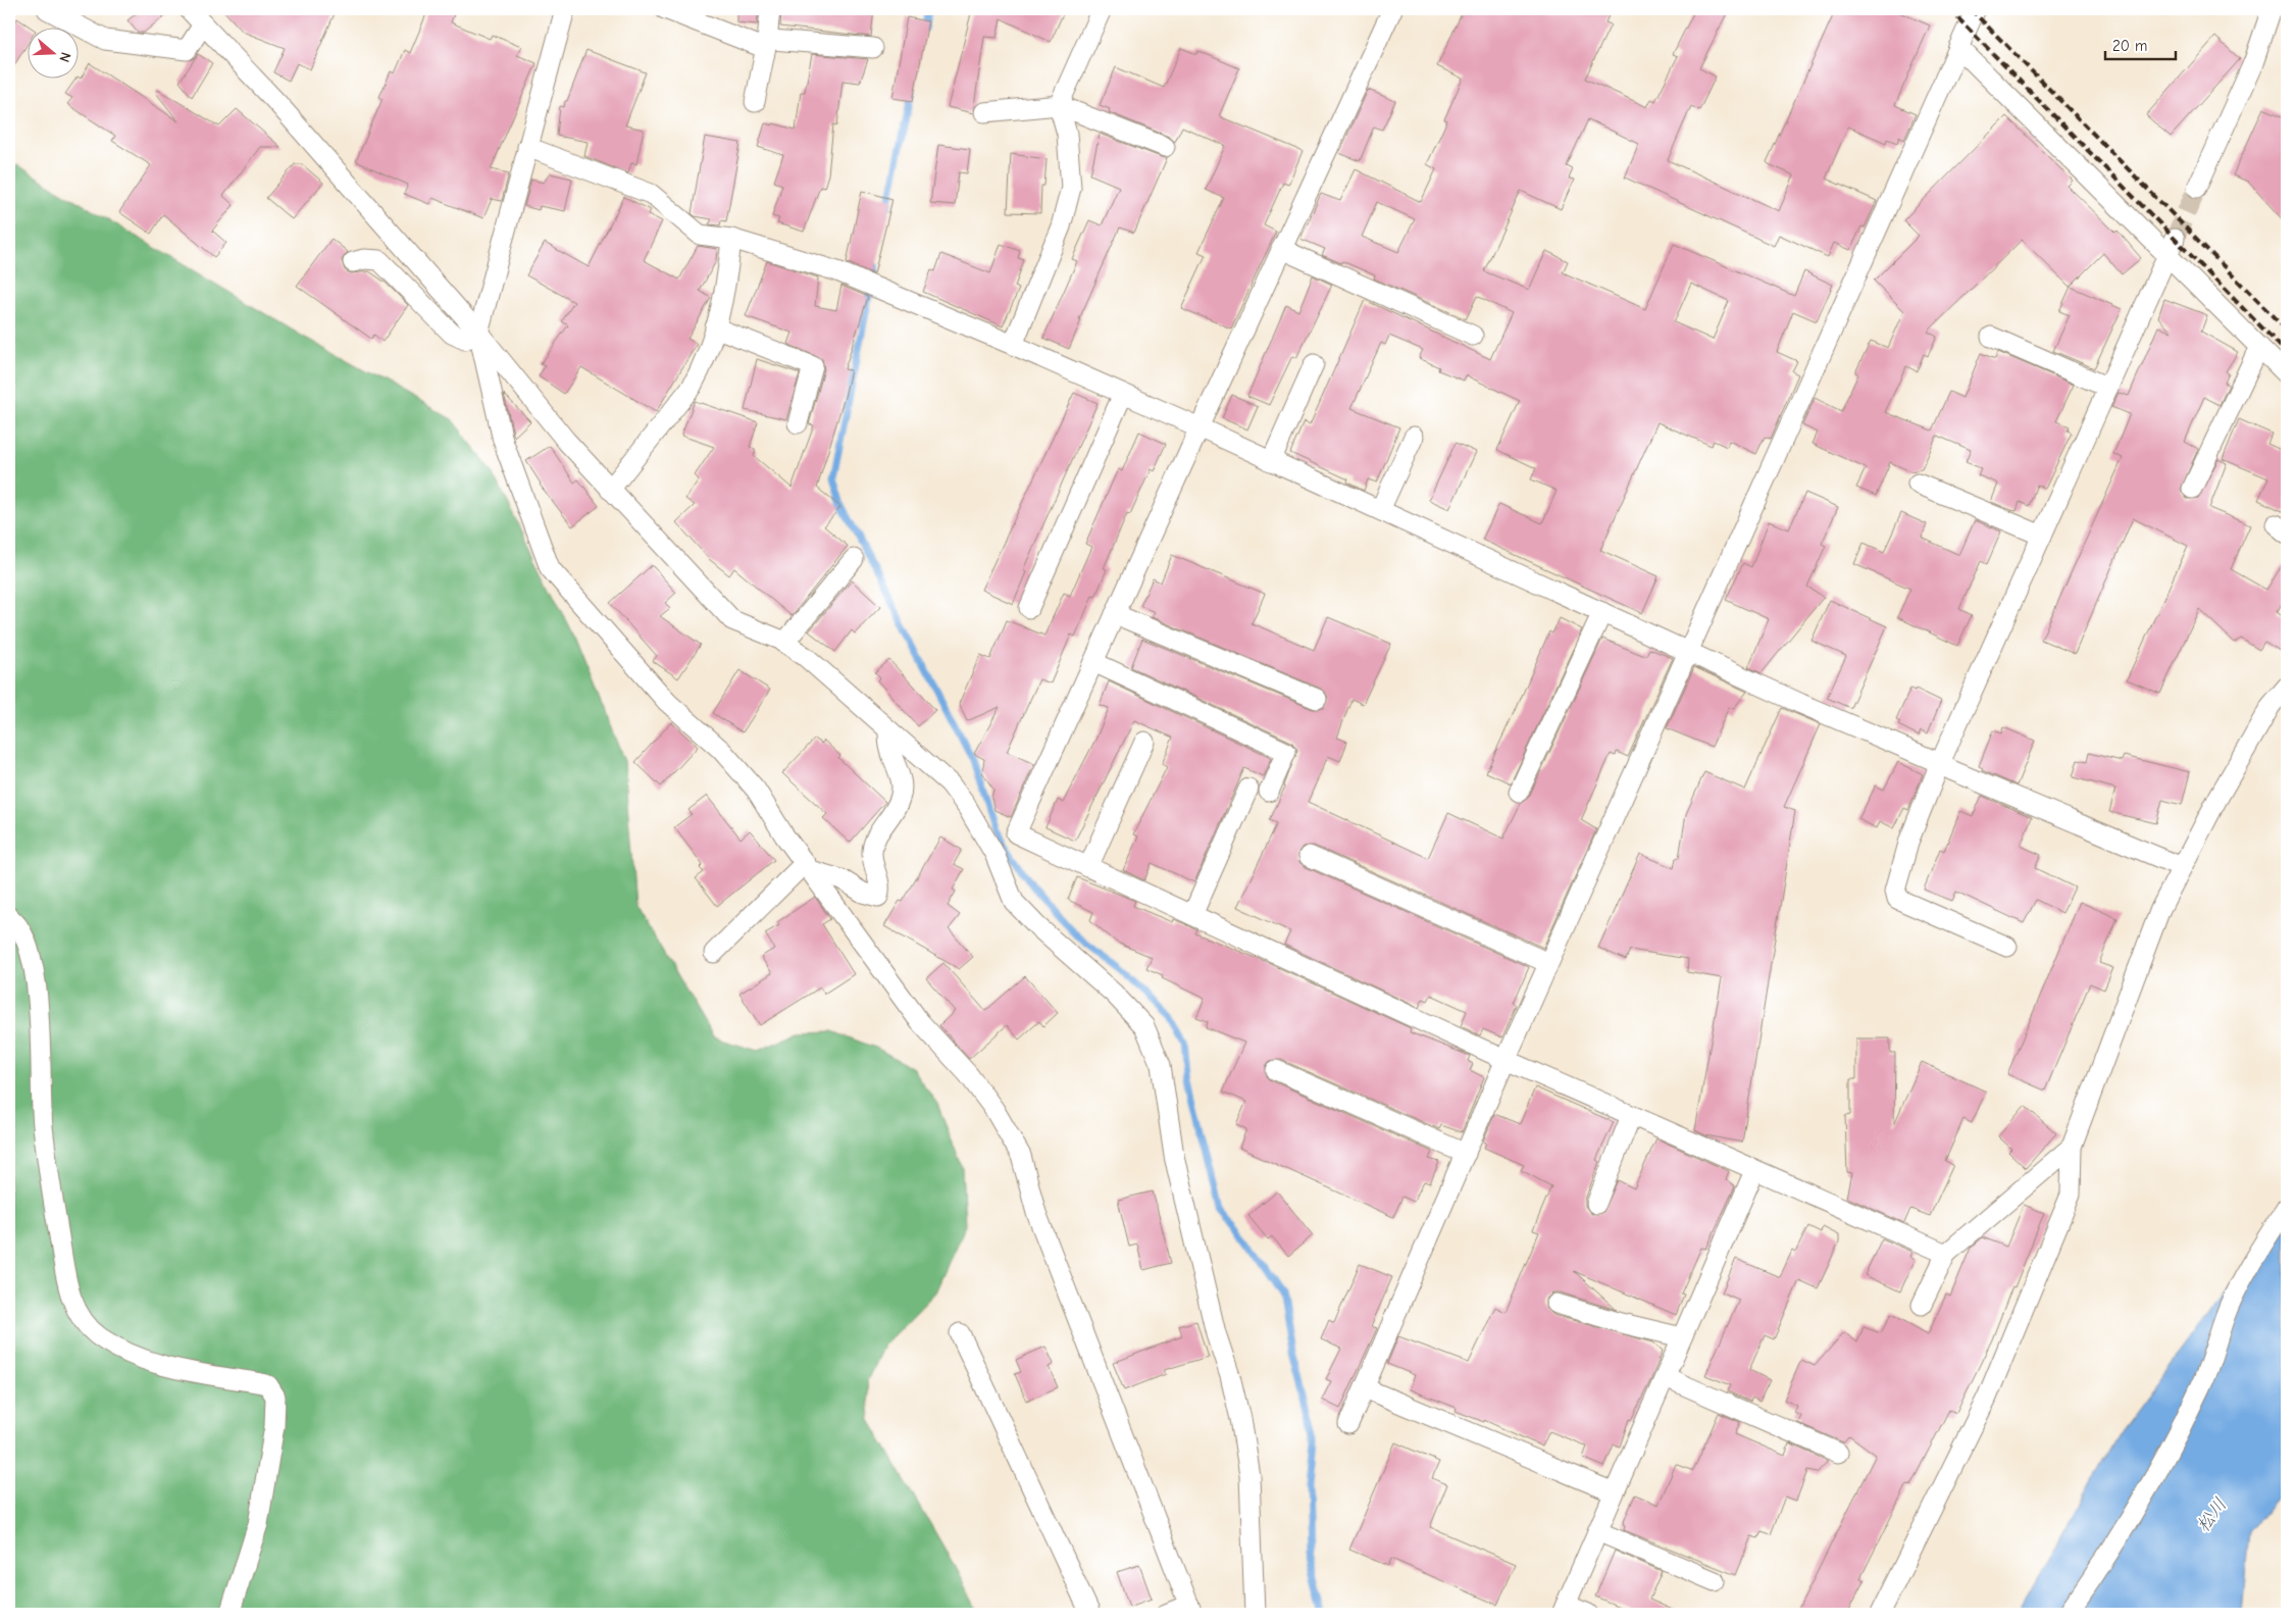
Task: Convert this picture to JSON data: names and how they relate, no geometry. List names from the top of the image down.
{
  "water": ["松川"],
  "scale_bar": "20 m",
  "north": "right"
}
